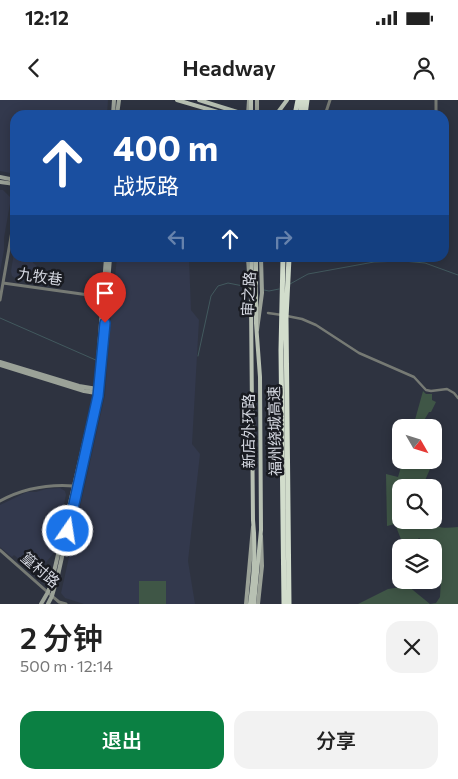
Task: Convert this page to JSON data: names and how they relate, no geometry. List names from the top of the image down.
{
  "streets": {
    "highway": ["福州绕城高速"],
    "main road": ["审之路", "新店外环路"],
    "street": ["九牧巷", "篁村路"]
  },
  "crossings": [
    ["审之路", "新店外环路"]
  ],
  "north": "bottom right",
  "page": {
    "status": "12:12",
    "header": "Headway",
    "turn": ["400 m", "战坂路"],
    "heading": ["2 分钟", "500 m · 12:14"],
    "buttons": ["退出", "分享"]
  }
}
